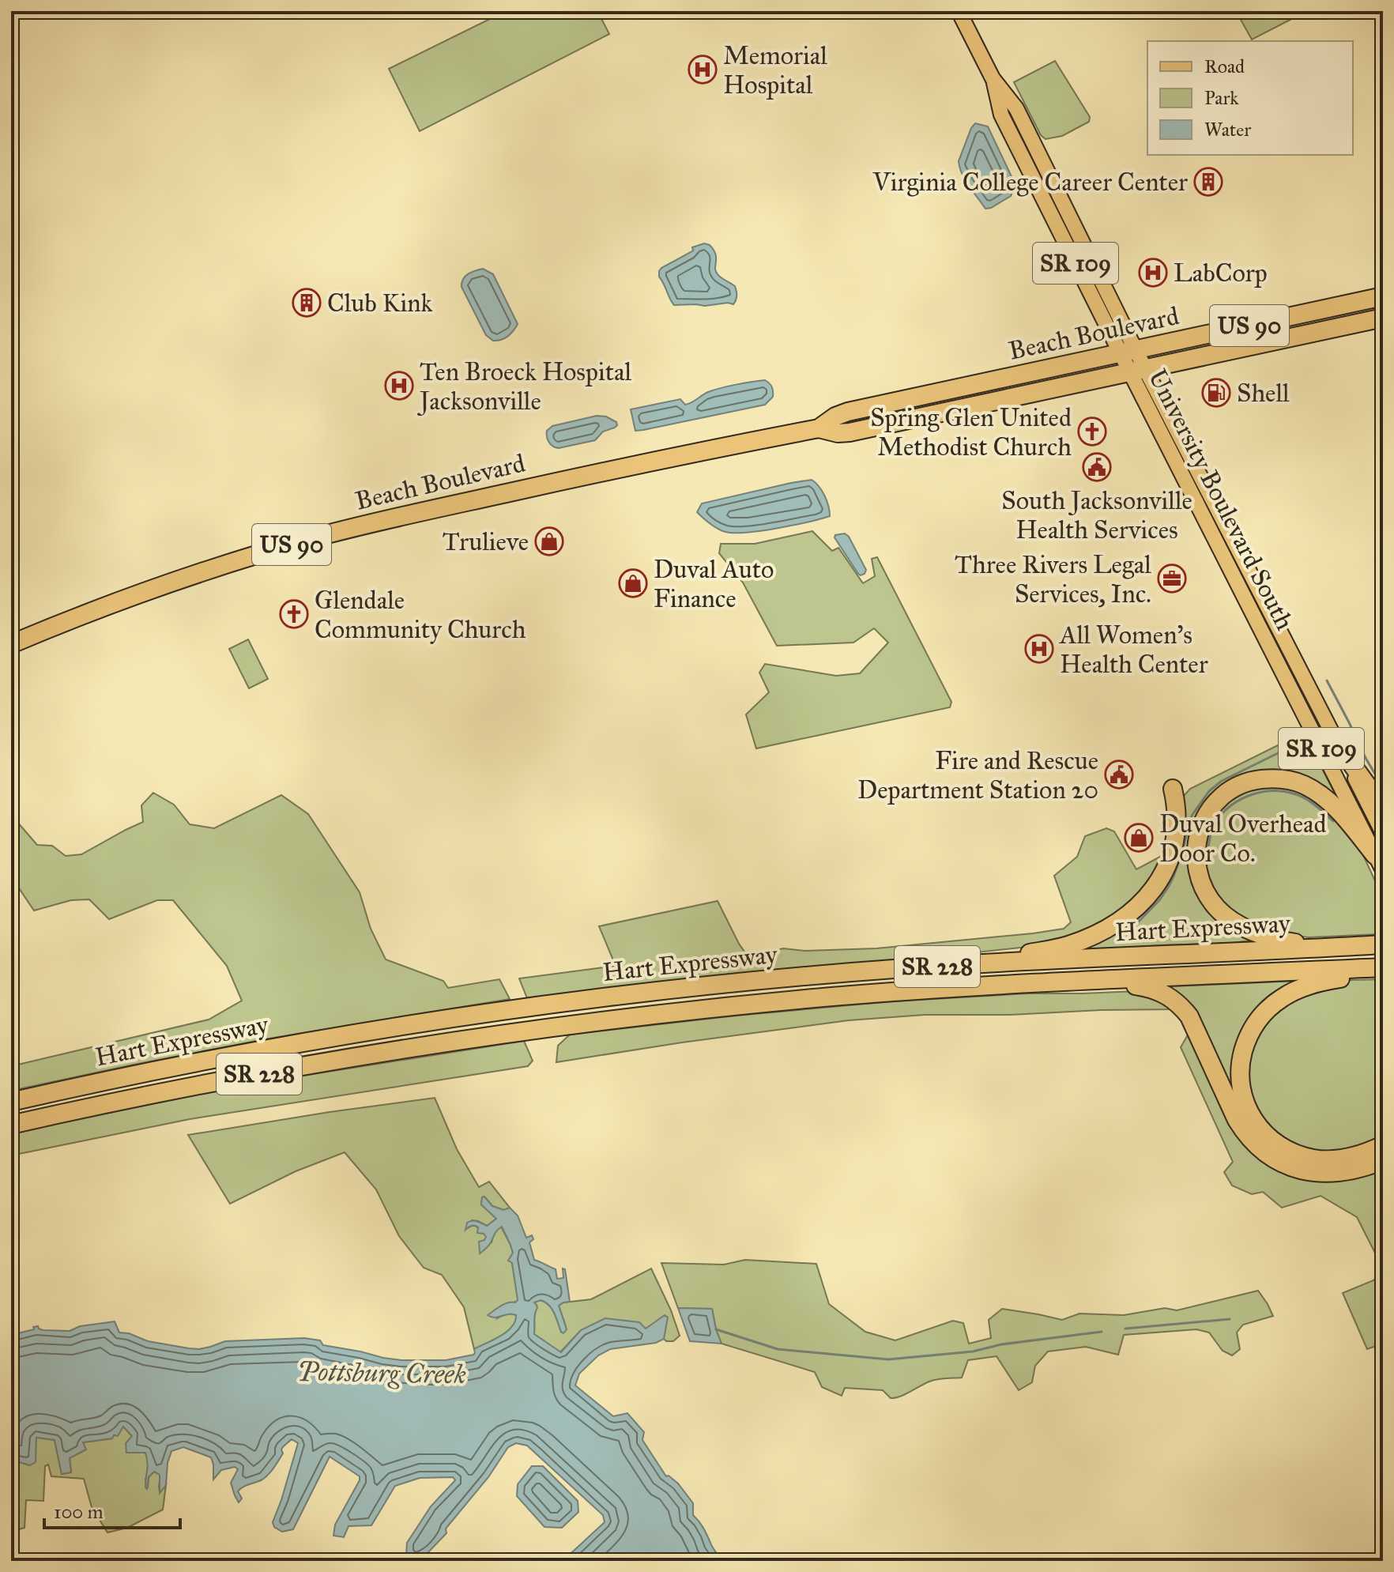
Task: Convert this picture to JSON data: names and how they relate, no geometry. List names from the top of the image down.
{
  "streets": {
    "highway": [
      "US 90",
      "Beach Boulevard",
      "Hart Expressway",
      "SR 228"
    ],
    "main road": ["SR 109", "University Boulevard South"]
  },
  "crossings": [
    ["Beach Boulevard", "University Boulevard South"]
  ],
  "water": ["Pottsburg Creek"],
  "places": {
    "hospital": [
      "Memorial Hospital",
      "LabCorp",
      "Ten Broeck Hospital Jacksonville",
      "All Women's Health Center"
    ],
    "building": ["Virginia College Career Center", "Club Kink"],
    "fuel station": ["Shell"],
    "church": ["Spring Glen United Methodist Church", "Glendale Community Church"],
    "public building": ["South Jacksonville Health Services", "Fire and Rescue Department Station 20"],
    "shop": ["Trulieve", "Duval Auto Finance", "Duval Overhead Door Co."],
    "office": ["Three Rivers Legal Services, Inc."]
  },
  "legend": ["Road", "Park", "Water"],
  "scale_bar": "100 m"
}
